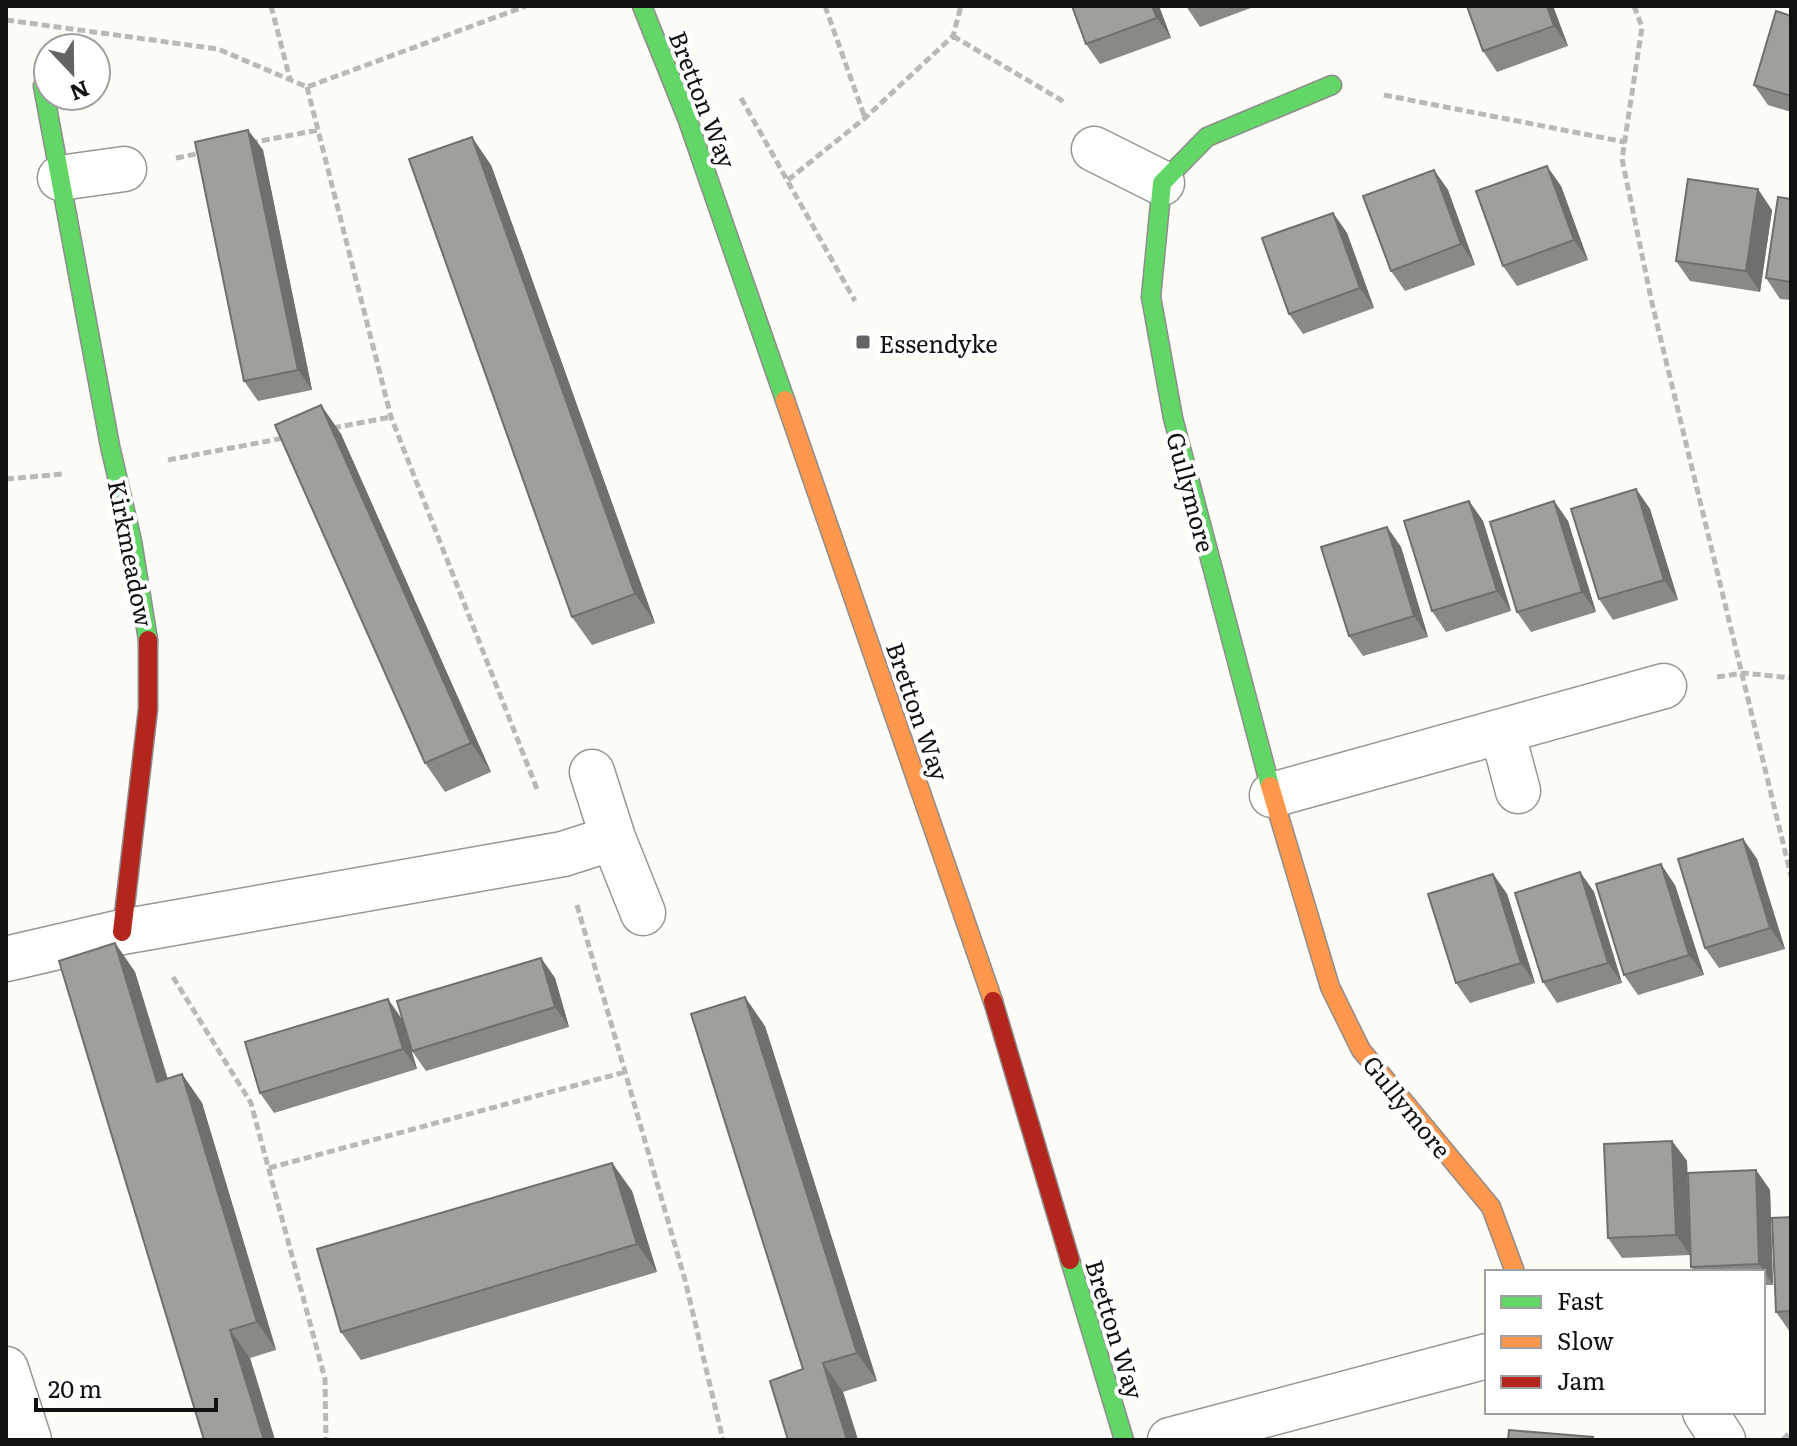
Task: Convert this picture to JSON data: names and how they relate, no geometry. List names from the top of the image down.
{
  "streets": {
    "street": ["Bretton Way", "Gullymore", "Kirkmeadow"]
  },
  "places": {
    "transit": ["Essendyke"]
  },
  "legend": ["Fast", "Slow", "Jam"],
  "scale_bar": "20 m",
  "north": "bottom"
}
